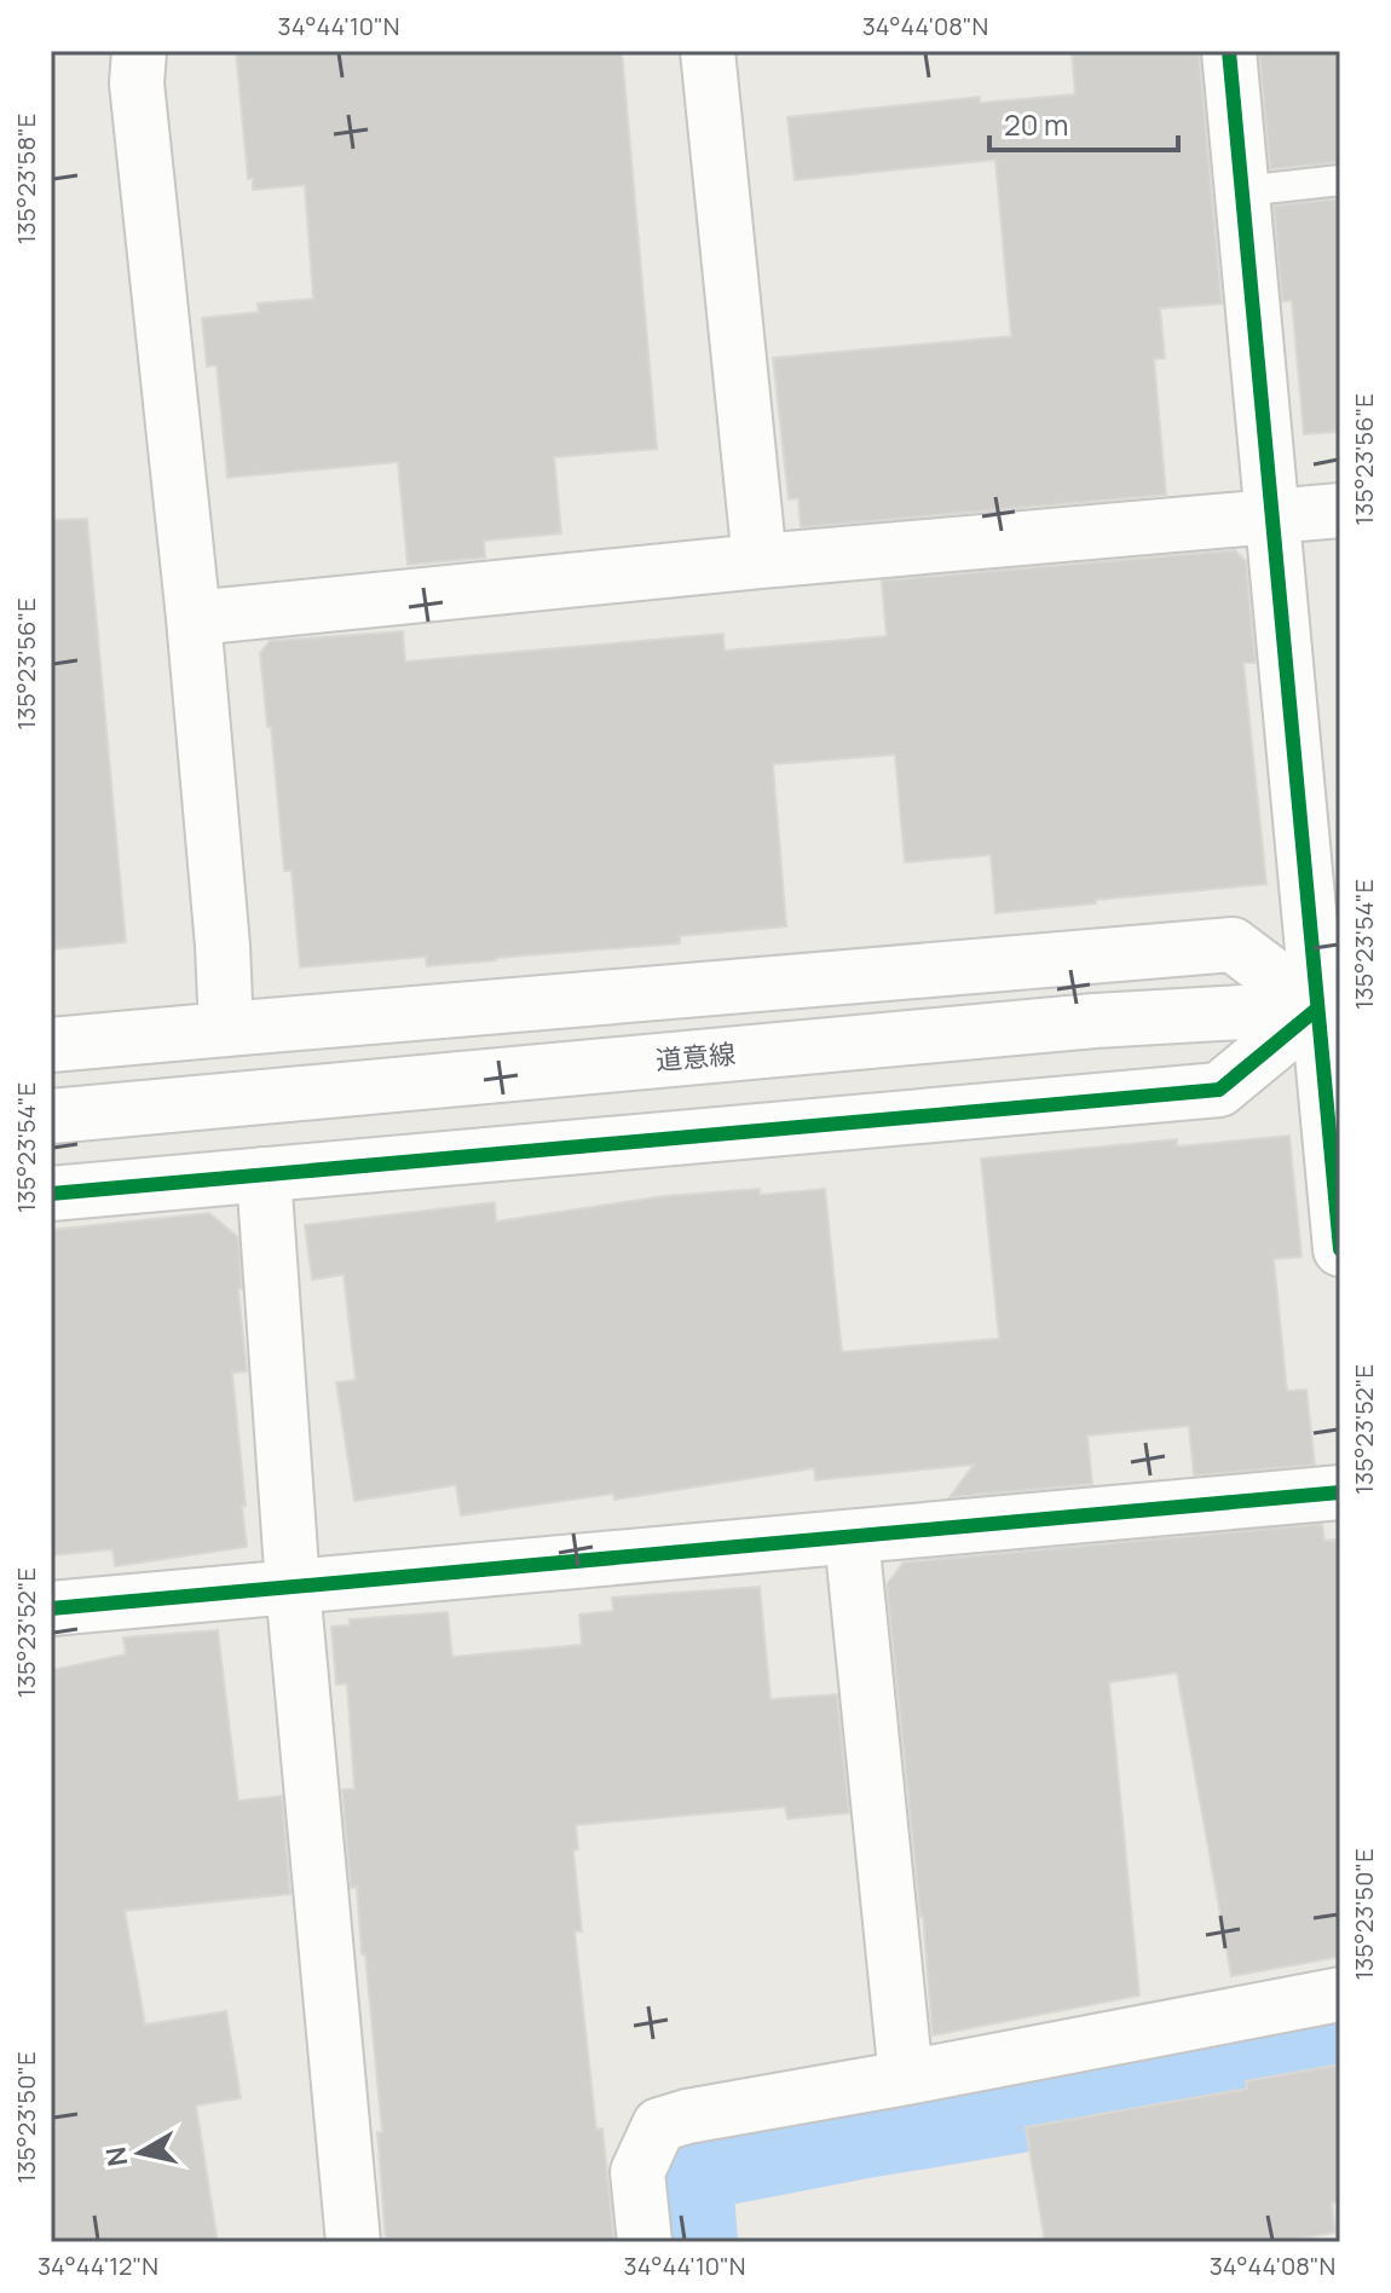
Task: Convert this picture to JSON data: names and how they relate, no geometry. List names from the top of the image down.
{
  "streets": {
    "street": ["道意線"]
  },
  "scale_bar": "20 m",
  "north": "left",
  "coordinates": [
    "34°44'10\"N",
    "34°44'08\"N",
    "135°23'58\"E",
    "135°23'56\"E",
    "135°23'54\"E",
    "135°23'52\"E",
    "135°23'50\"E",
    "34°44'12\"N"
  ]
}
